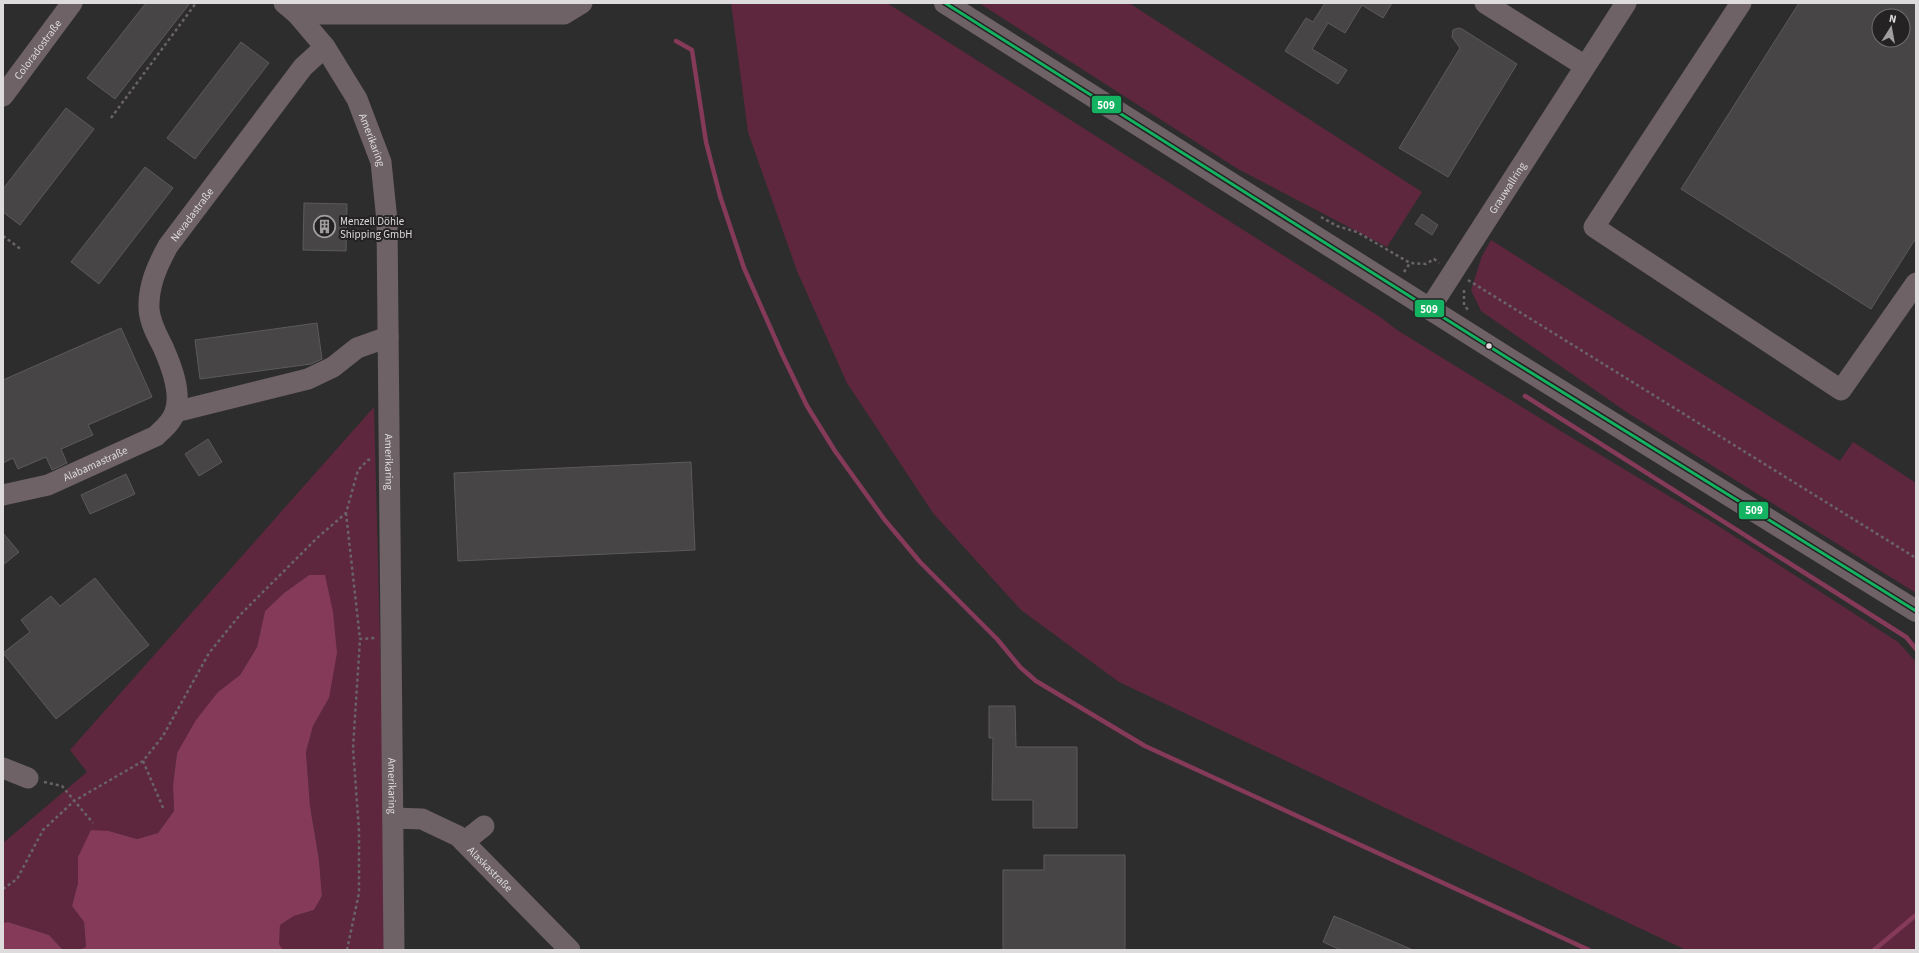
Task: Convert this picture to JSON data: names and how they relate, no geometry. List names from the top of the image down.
{
  "streets": {
    "street": [
      "Coloradostraße",
      "Amerikaring",
      "Grauwallring",
      "Nevadastraße",
      "Alabamastraße",
      "Alaskastraße"
    ]
  },
  "crossings": [
    ["Amerikaring", "Nevadastraße"],
    ["Amerikaring", "Alaskastraße"],
    ["Nevadastraße", "Alabamastraße"]
  ],
  "places": {
    "building": ["Menzell Döhle Shipping GmbH"]
  },
  "lines": ["transit line 509"],
  "north": "top"
}
